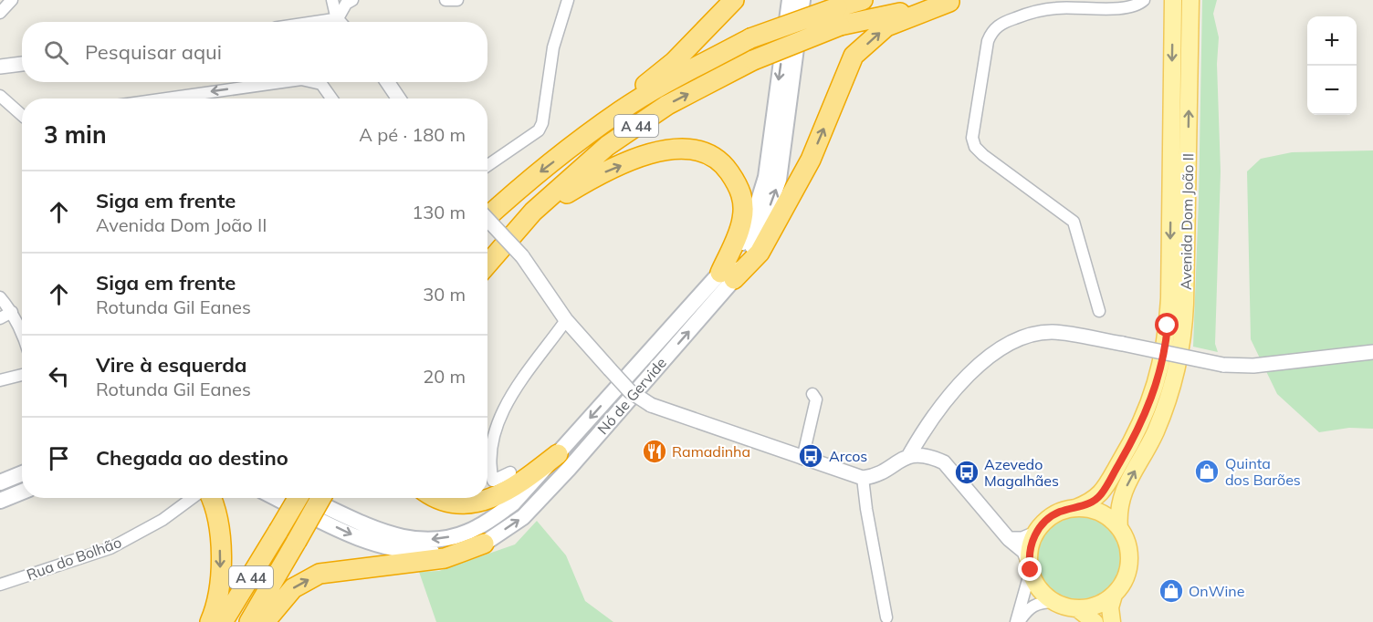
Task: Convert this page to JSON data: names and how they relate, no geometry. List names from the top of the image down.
{
  "streets": {
    "highway": ["A 44"],
    "main road": ["Avenida Dom João II", "Nó de Gervide"],
    "street": ["Rua do Bolhão"]
  },
  "places": {
    "restaurant": ["Ramadinha"],
    "bus stop": ["Arcos", "Azevedo Magalhães"],
    "shop": ["Quinta dos Barões", "OnWine"]
  },
  "page": {
    "map_buttons": ["+", "−"],
    "search": "Pesquisar aqui",
    "heading": ["3 min", "A pé · 180 m"],
    "list": [
      ["Siga em frente", "Avenida Dom João II", "130 m"],
      ["Siga em frente", "Rotunda Gil Eanes", "30 m"],
      ["Vire à esquerda", "Rotunda Gil Eanes", "20 m"],
      "Chegada ao destino"
    ]
  }
}
